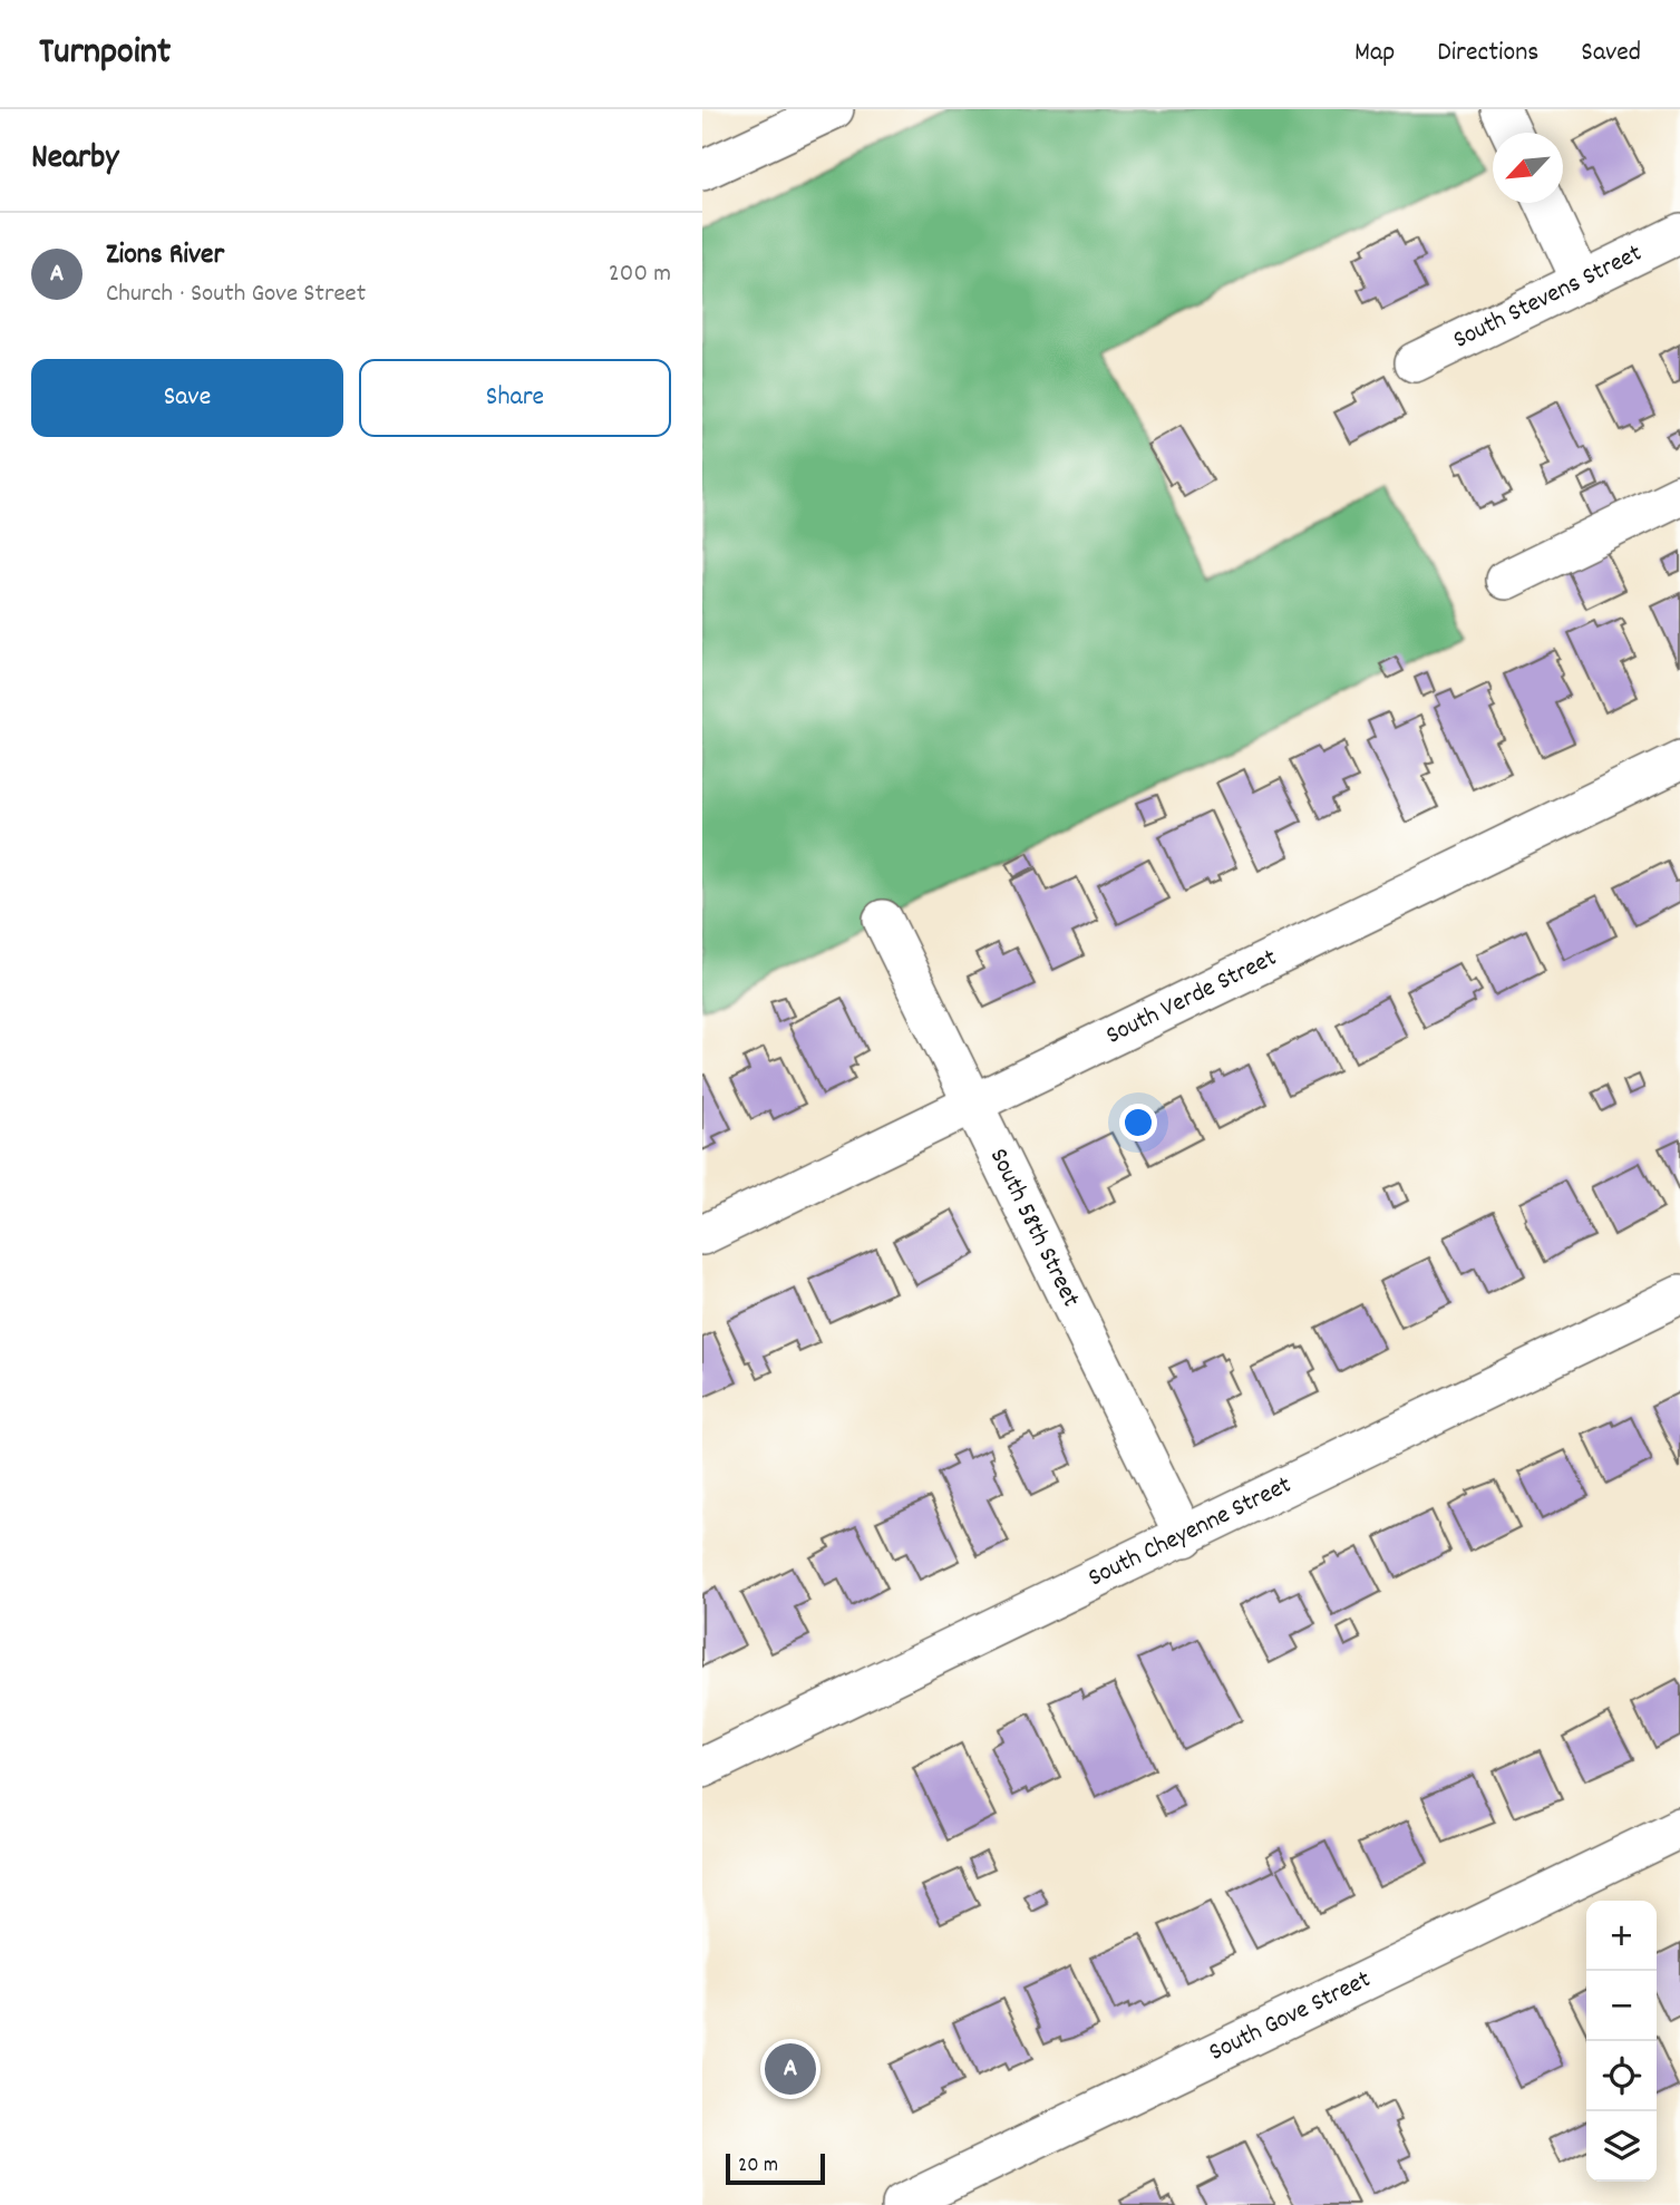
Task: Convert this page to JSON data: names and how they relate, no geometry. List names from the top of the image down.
{
  "streets": {
    "street": [
      "South Stevens Street",
      "South Verde Street",
      "South 58th Street",
      "South Cheyenne Street",
      "South Gove Street"
    ]
  },
  "crossings": [
    ["South Verde Street", "South 58th Street"],
    ["South 58th Street", "South Cheyenne Street"]
  ],
  "scale_bar": "20 m",
  "north": "bottom left",
  "page": {
    "header": "Turnpoint",
    "nav": ["Map", "Directions", "Saved"],
    "heading": "Nearby",
    "list": [
      {
        "mark": "A",
        "name": "Zions River",
        "note": "Church · South Gove Street",
        "value": "200 m"
      }
    ],
    "buttons": ["Save", "Share"],
    "map_buttons": ["+", "−"],
    "pins": "A",
    "scale": "20 m"
  }
}
